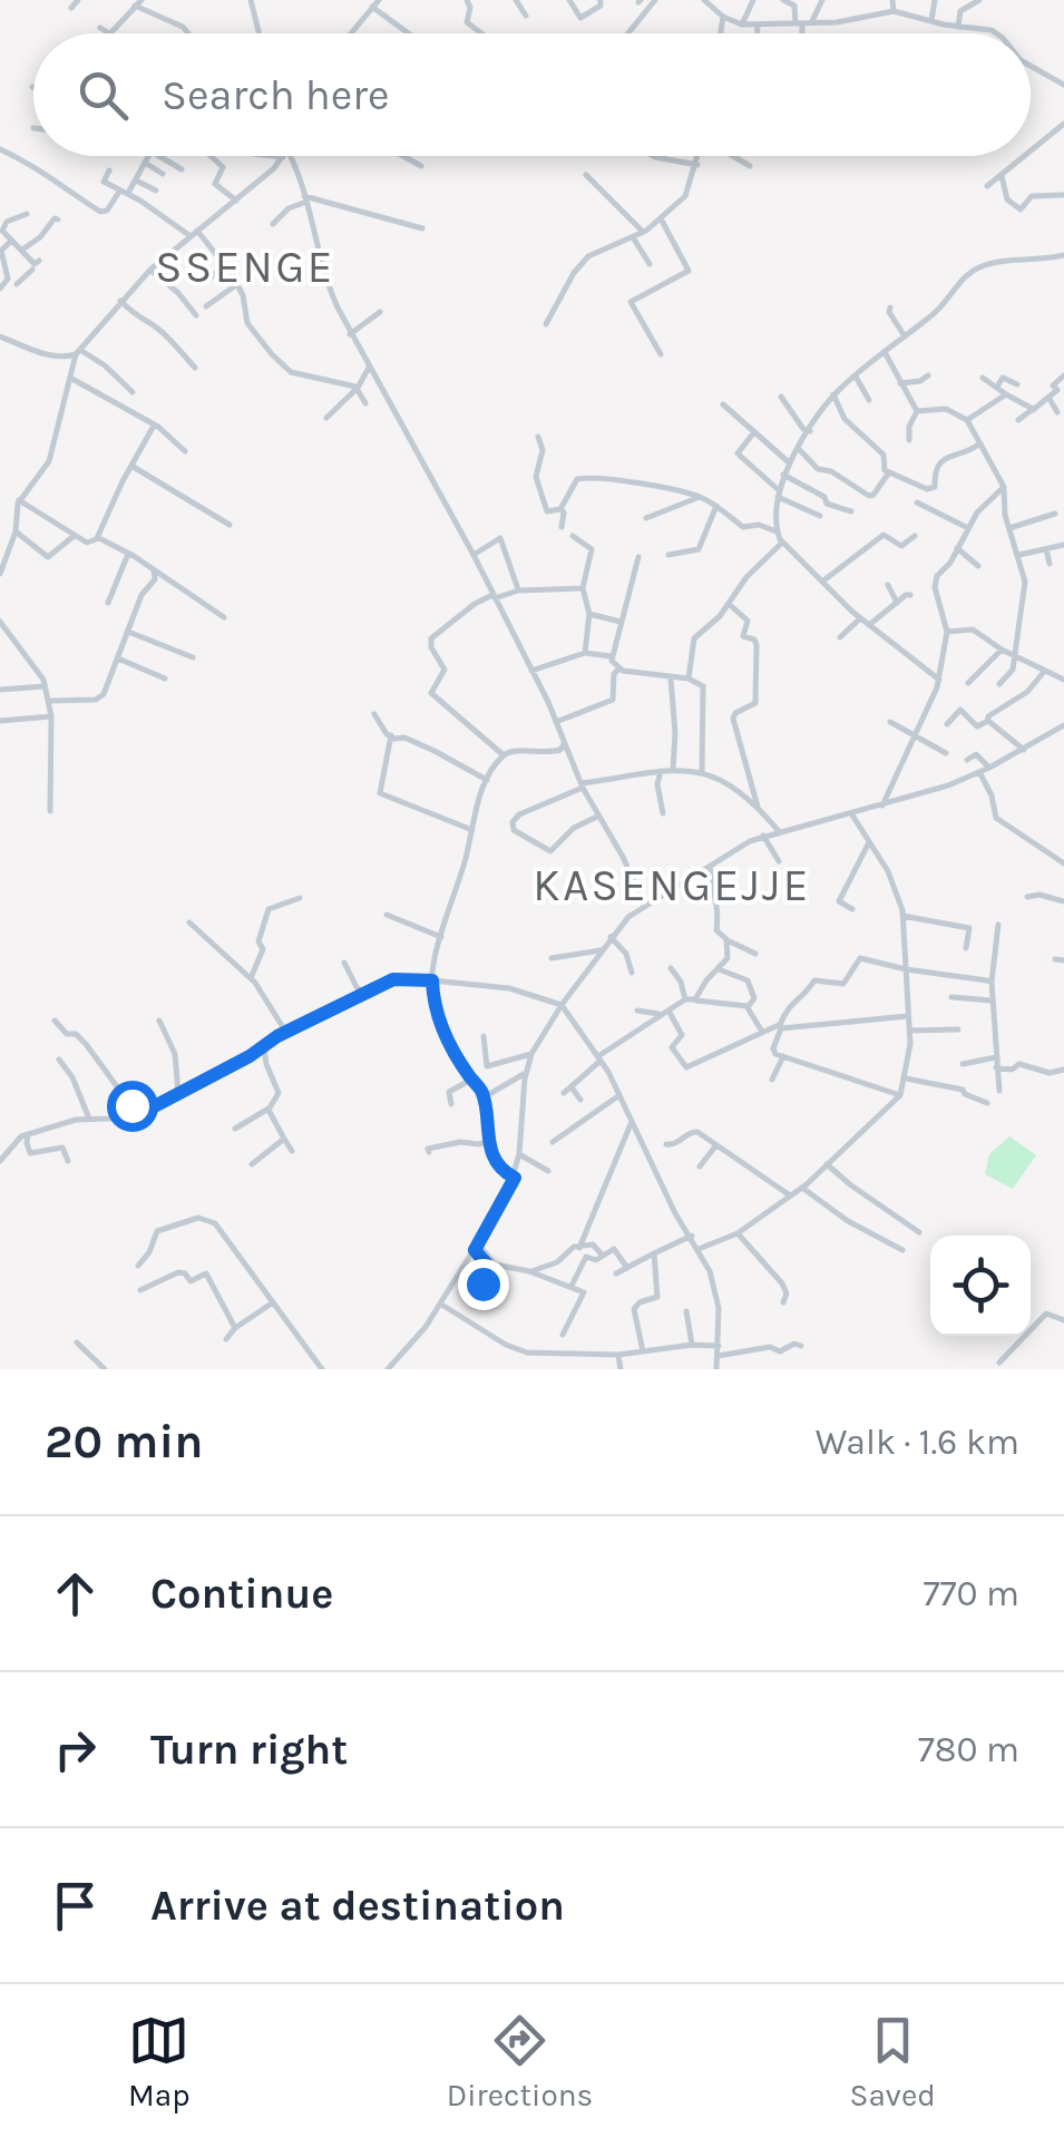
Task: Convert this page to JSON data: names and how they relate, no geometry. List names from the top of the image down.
{
  "districts": ["SSENGE", "KASENGEJJE"],
  "page": {
    "search": "Search here",
    "heading": ["20 min", "Walk · 1.6 km"],
    "list": [
      ["Continue", "770 m"],
      ["Turn right", "780 m"],
      "Arrive at destination"
    ],
    "nav": ["Map", "Directions", "Saved"]
  }
}
